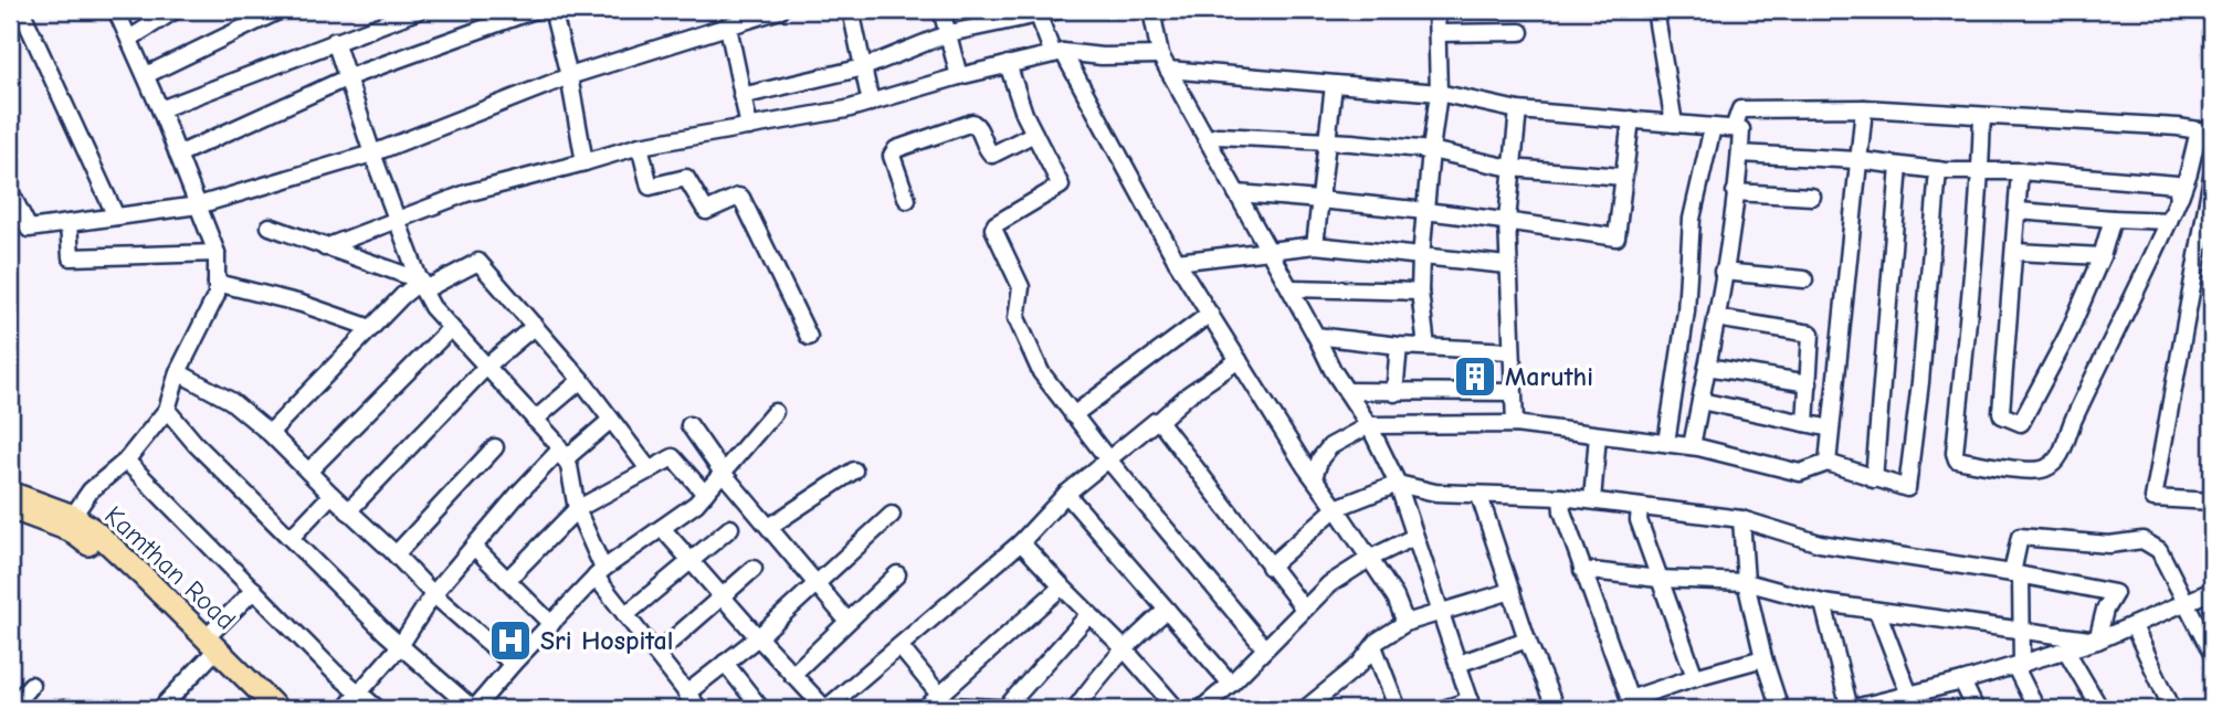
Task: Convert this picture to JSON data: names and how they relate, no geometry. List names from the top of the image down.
{
  "streets": {
    "main road": ["Kamthan Road"]
  },
  "places": {
    "building": ["Maruthi"],
    "hospital": ["Sri Hospital"]
  }
}
